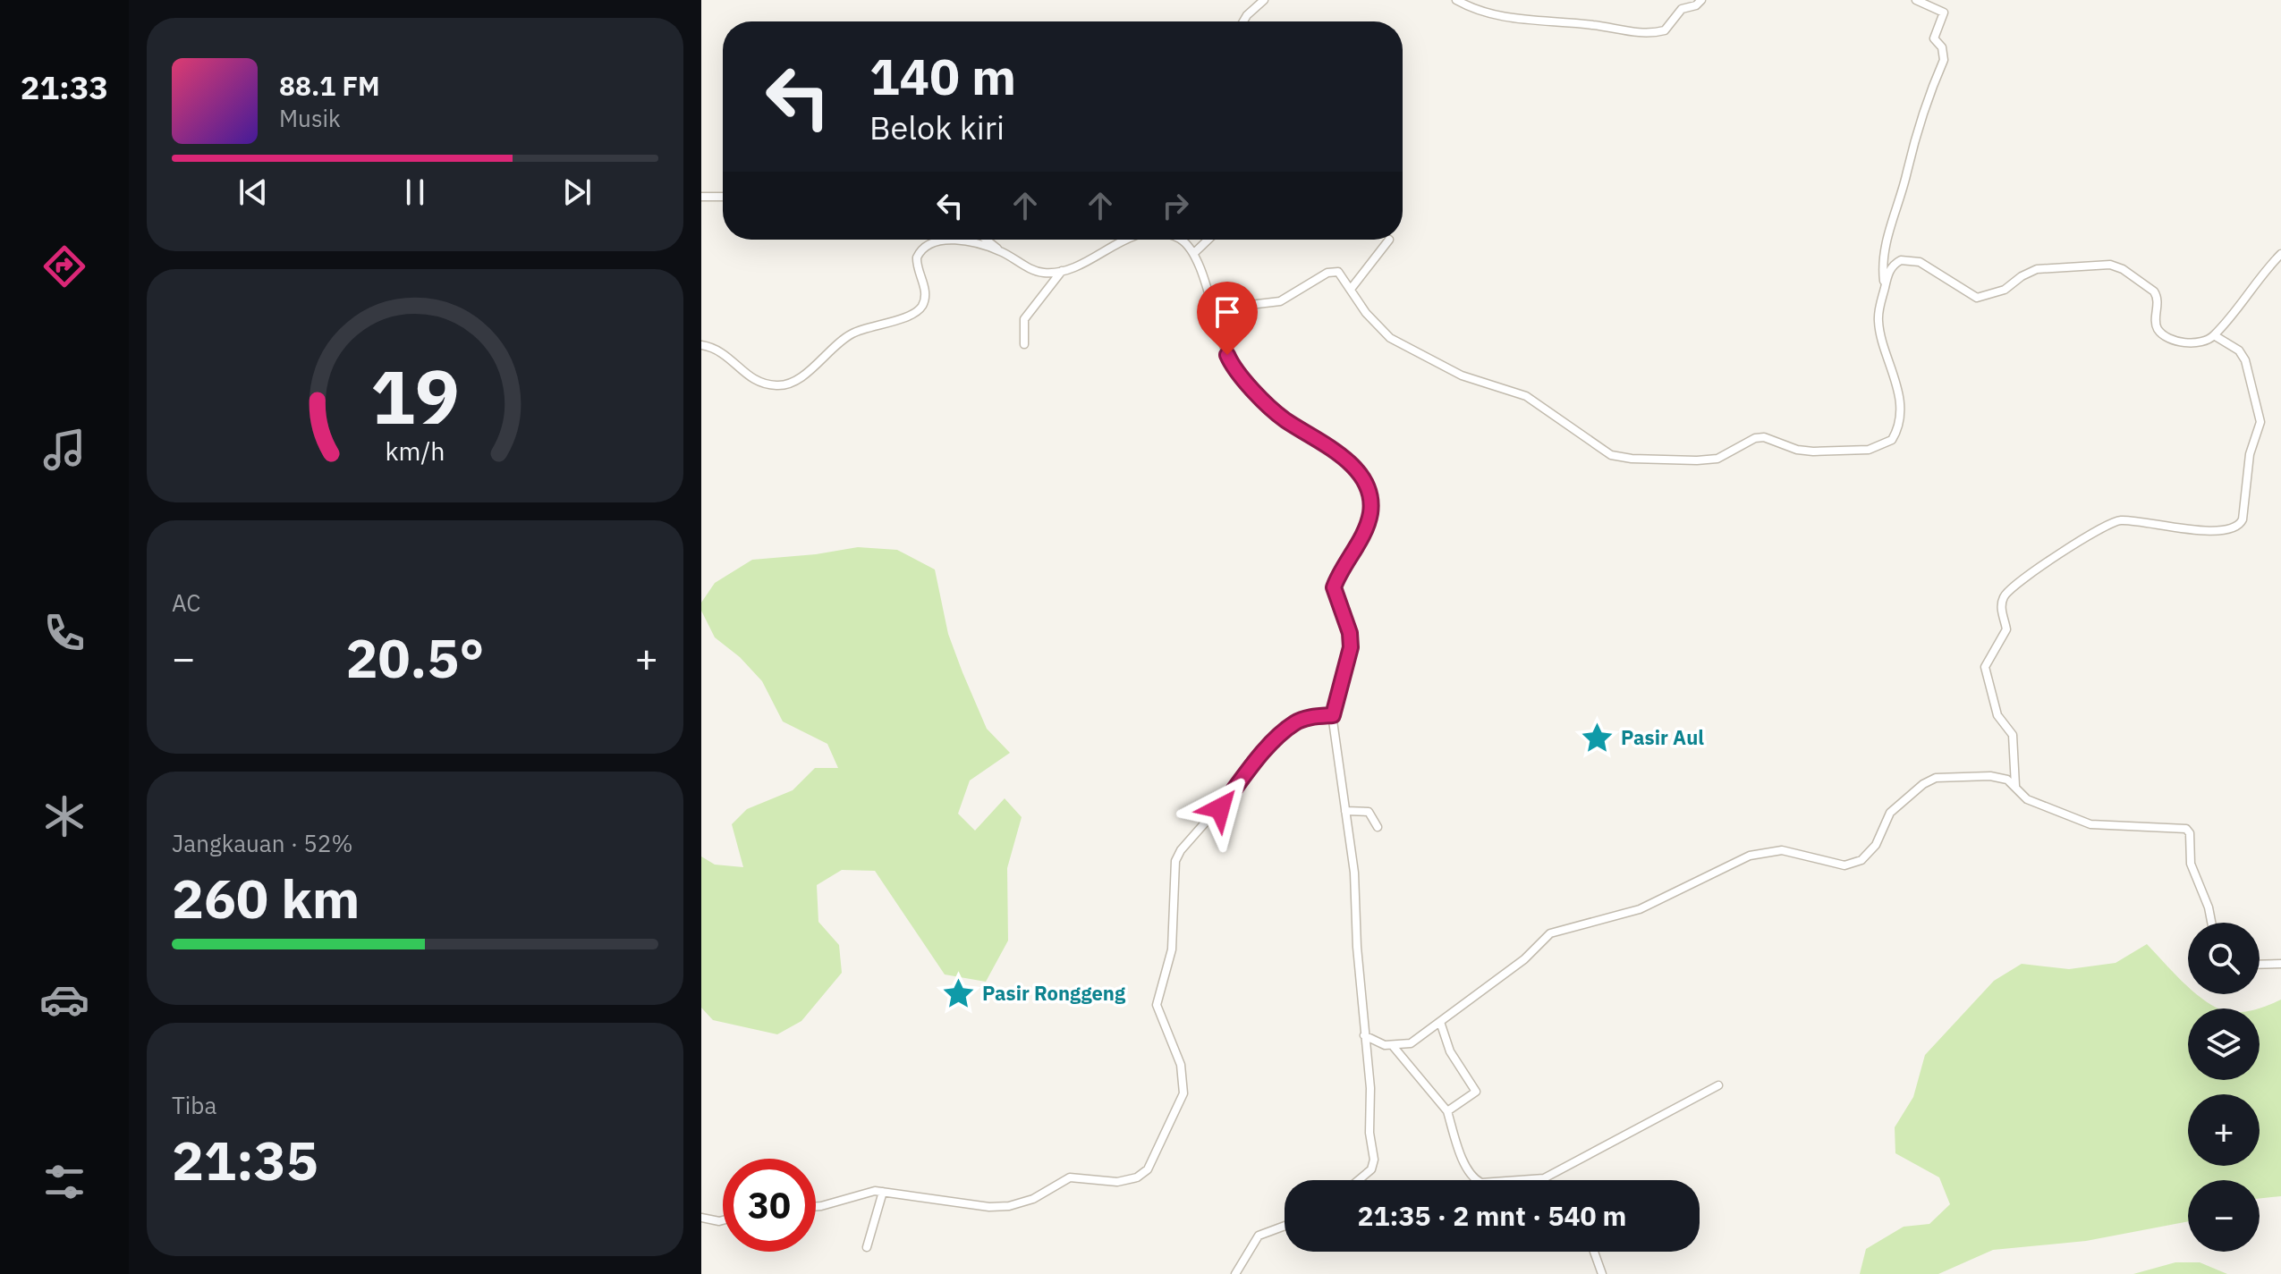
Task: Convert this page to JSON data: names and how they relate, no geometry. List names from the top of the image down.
{
  "places": {
    "place": ["Pasir Aul", "Pasir Ronggeng"]
  },
  "page": {
    "tabs": "21:33",
    "turn": ["140 m", "Belok kiri"],
    "song": ["88.1 FM", "Musik"],
    "tile": [
      "AC",
      ["Jangkauan · 52%", "260 km"],
      ["Tiba", "21:35"]
    ],
    "heat": ["−", "20.5°", "+"],
    "map_buttons": ["+", "−"],
    "limit": "30",
    "trip": "21:35 · 2 mnt · 540 m",
    "gauge": ["19", "km/h"]
  }
}
